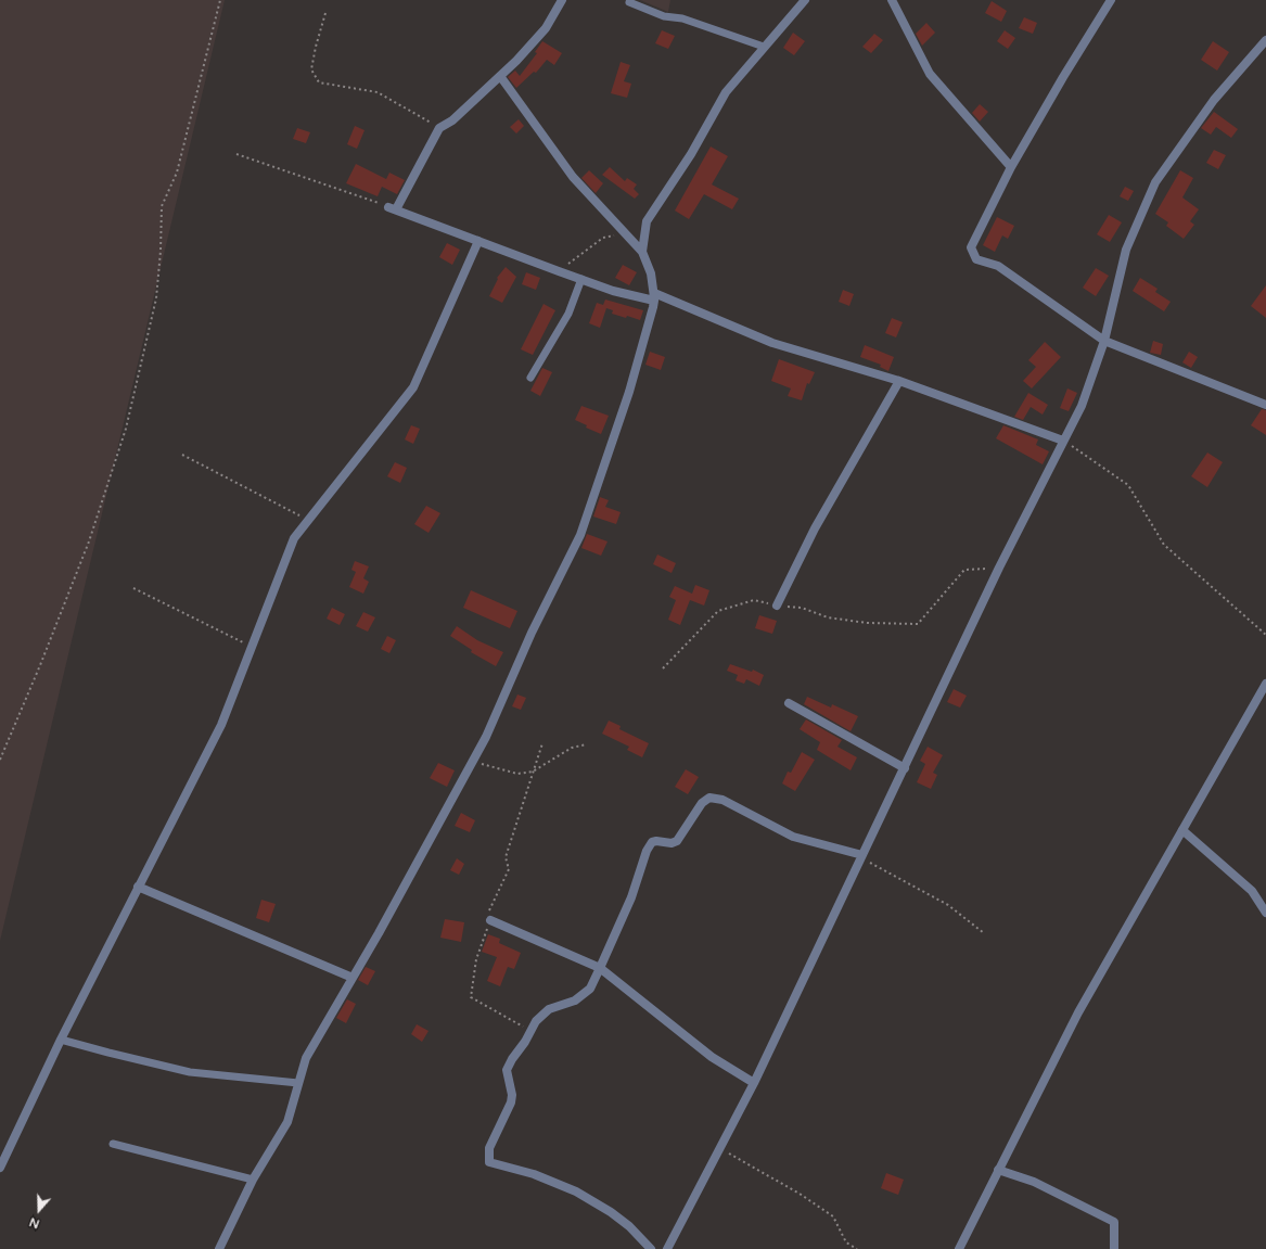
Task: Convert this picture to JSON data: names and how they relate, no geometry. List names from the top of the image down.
{
  "north": "bottom"
}
